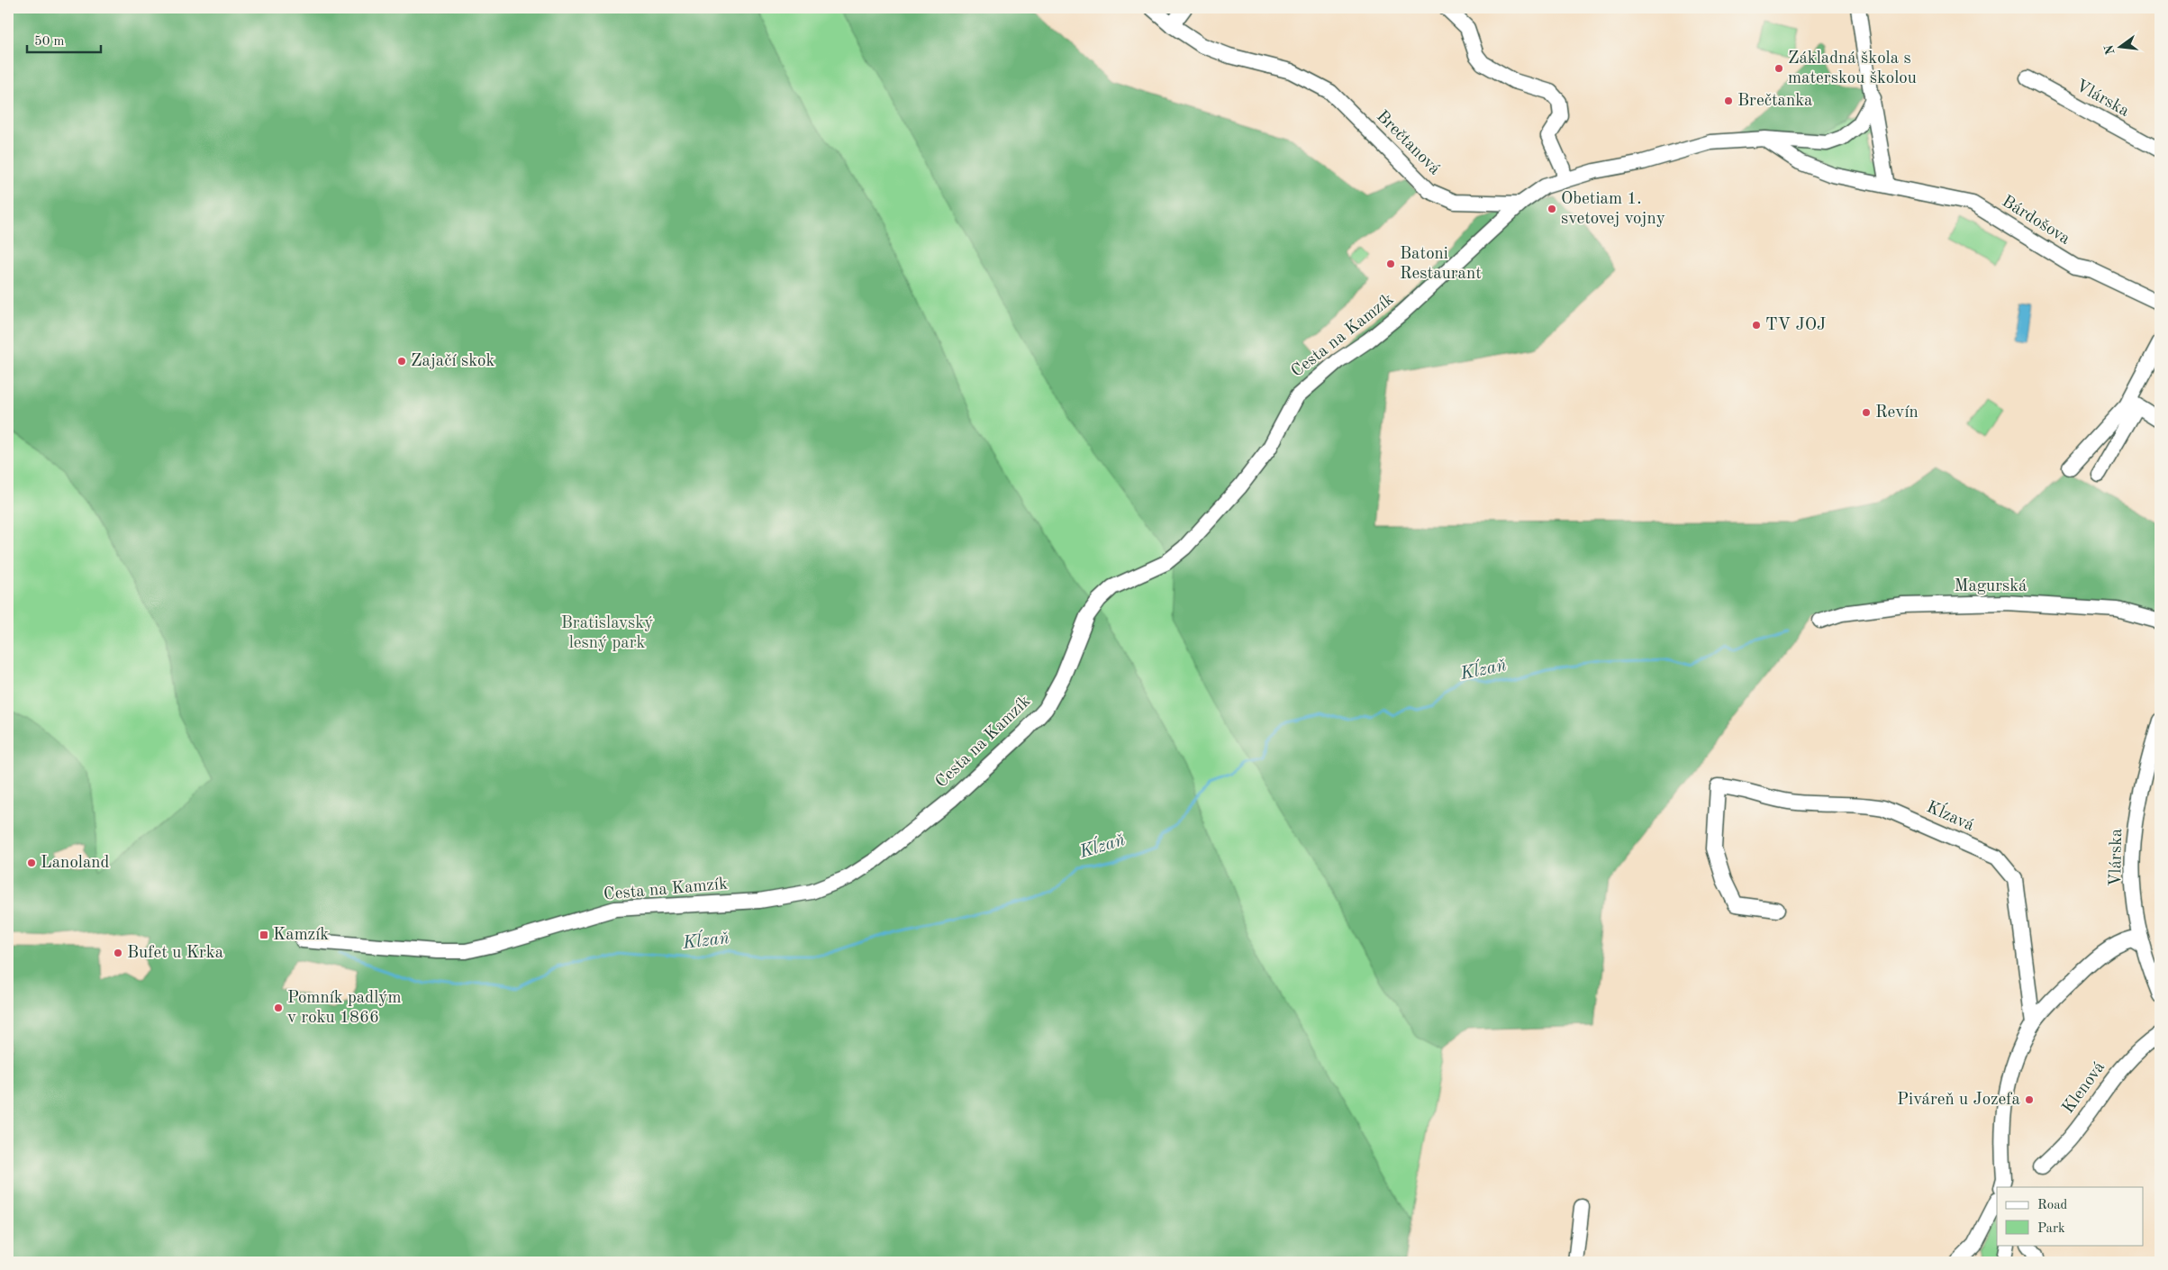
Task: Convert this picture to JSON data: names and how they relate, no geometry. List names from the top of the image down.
{
  "streets": {
    "street": [
      "Vlárska",
      "Brečtanová",
      "Bárdošova",
      "Cesta na Kamzík",
      "Magurská",
      "Kĺzavá",
      "Klenová"
    ]
  },
  "crossings": [
    ["Brečtanová", "Cesta na Kamzík"]
  ],
  "water": ["Kĺzaň"],
  "parks": ["Bratislavský lesný park"],
  "places": {
    "other": [
      "Základná škola s materskou školou",
      "Brečtanka",
      "Obetiam 1. svetovej vojny",
      "Batoni Restaurant",
      "TV JOJ",
      "Zajačí skok",
      "Revín",
      "Lanoland",
      "Bufet u Krka",
      "Pomník padlým v roku 1866",
      "Piváreň u Jozefa"
    ],
    "transit": ["Kamzík"]
  },
  "legend": ["Road", "Park"],
  "scale_bar": "50 m",
  "north": "left"
}
